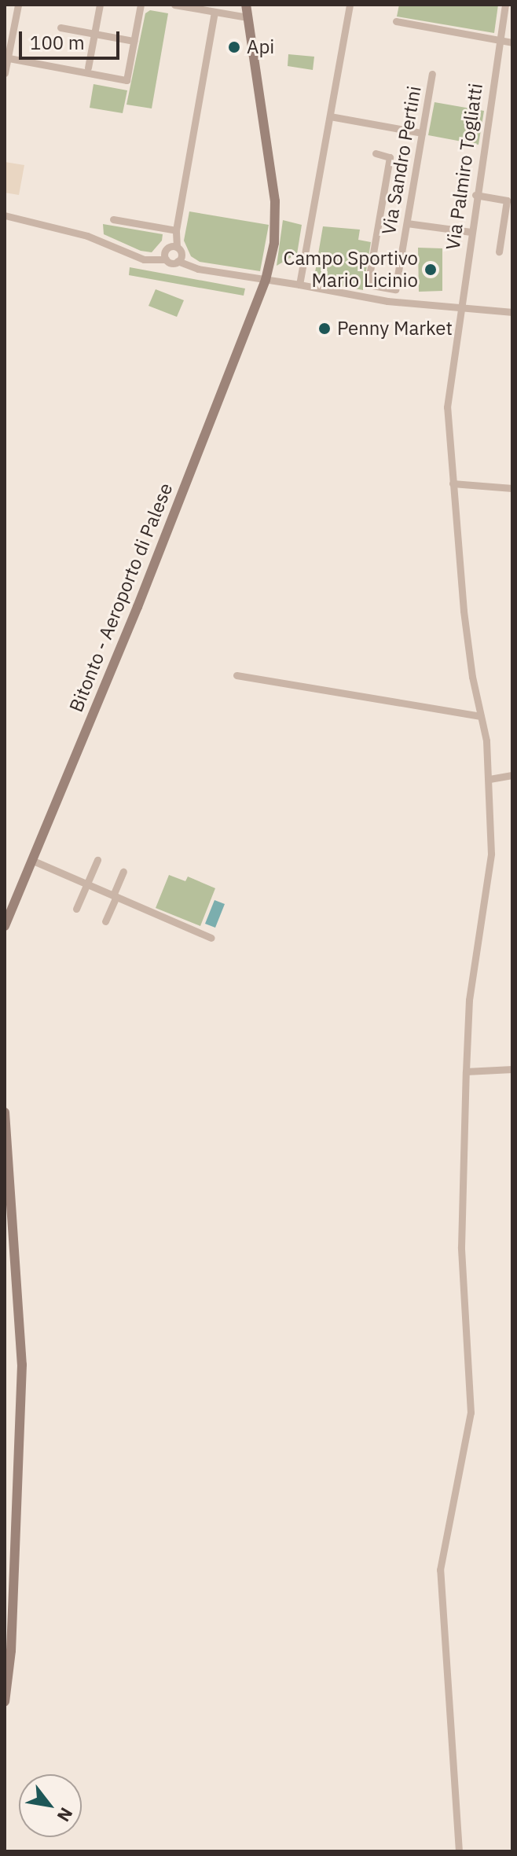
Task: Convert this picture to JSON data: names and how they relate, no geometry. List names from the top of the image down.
{
  "streets": {
    "main road": ["Bitonto - Aeroporto di Palese"],
    "street": ["Via Sandro Pertini", "Via Palmiro Togliatti"]
  },
  "places": ["Api", "Campo Sportivo Mario Licinio", "Penny Market"],
  "scale_bar": "100 m",
  "north": "bottom right"
}
